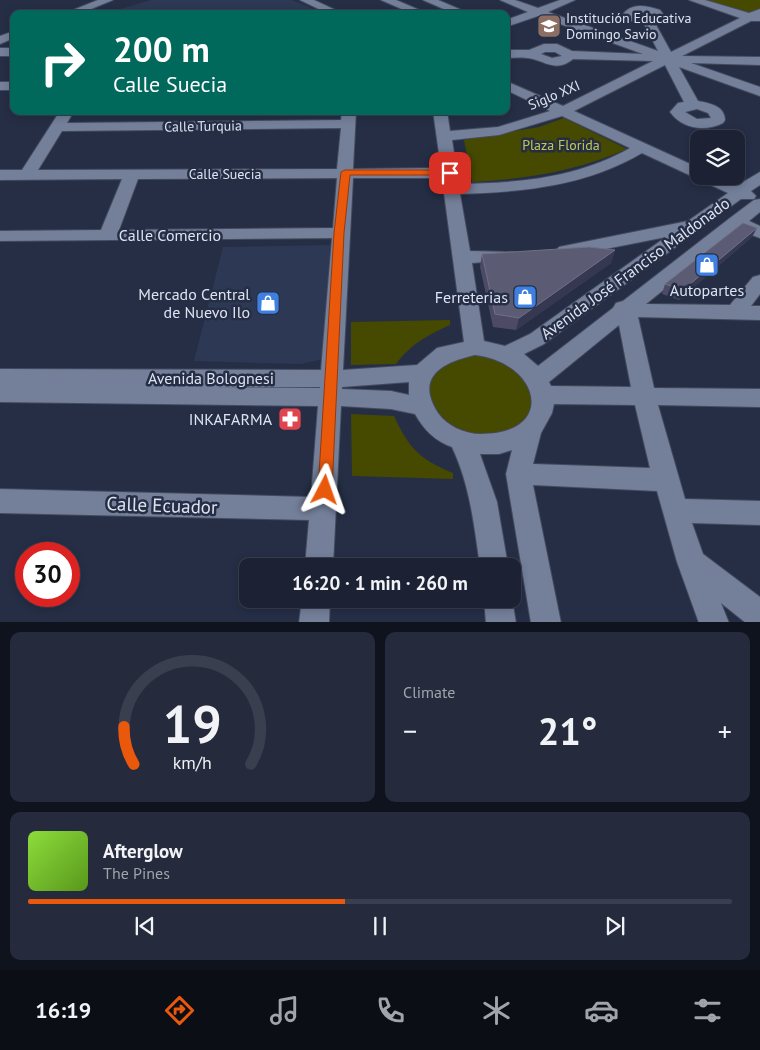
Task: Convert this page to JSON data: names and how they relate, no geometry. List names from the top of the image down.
{
  "streets": {
    "street": [
      "Siglo XXI",
      "Calle Turquia",
      "Calle Suecia",
      "Calle Comercio",
      "Avenida José Franciso Maldonado",
      "Avenida Bolognesi",
      "Calle Ecuador"
    ]
  },
  "crossings": [
    ["Avenida José Franciso Maldonado", "Avenida Bolognesi"]
  ],
  "parks": ["Plaza Florida"],
  "places": {
    "school or university": ["Institución Educativa Domingo Savio"],
    "shop": ["Autopartes", "Ferreterias", "Mercado Central de Nuevo Ilo"],
    "pharmacy": ["INKAFARMA"]
  },
  "page": {
    "turn": ["200 m", "Calle Suecia"],
    "limit": "30",
    "trip": "16:20 · 1 min · 260 m",
    "tile": "Climate",
    "heat": ["−", "21°", "+"],
    "song": ["Afterglow", "The Pines"],
    "tabs": "16:19",
    "gauge": ["19", "km/h"]
  }
}
